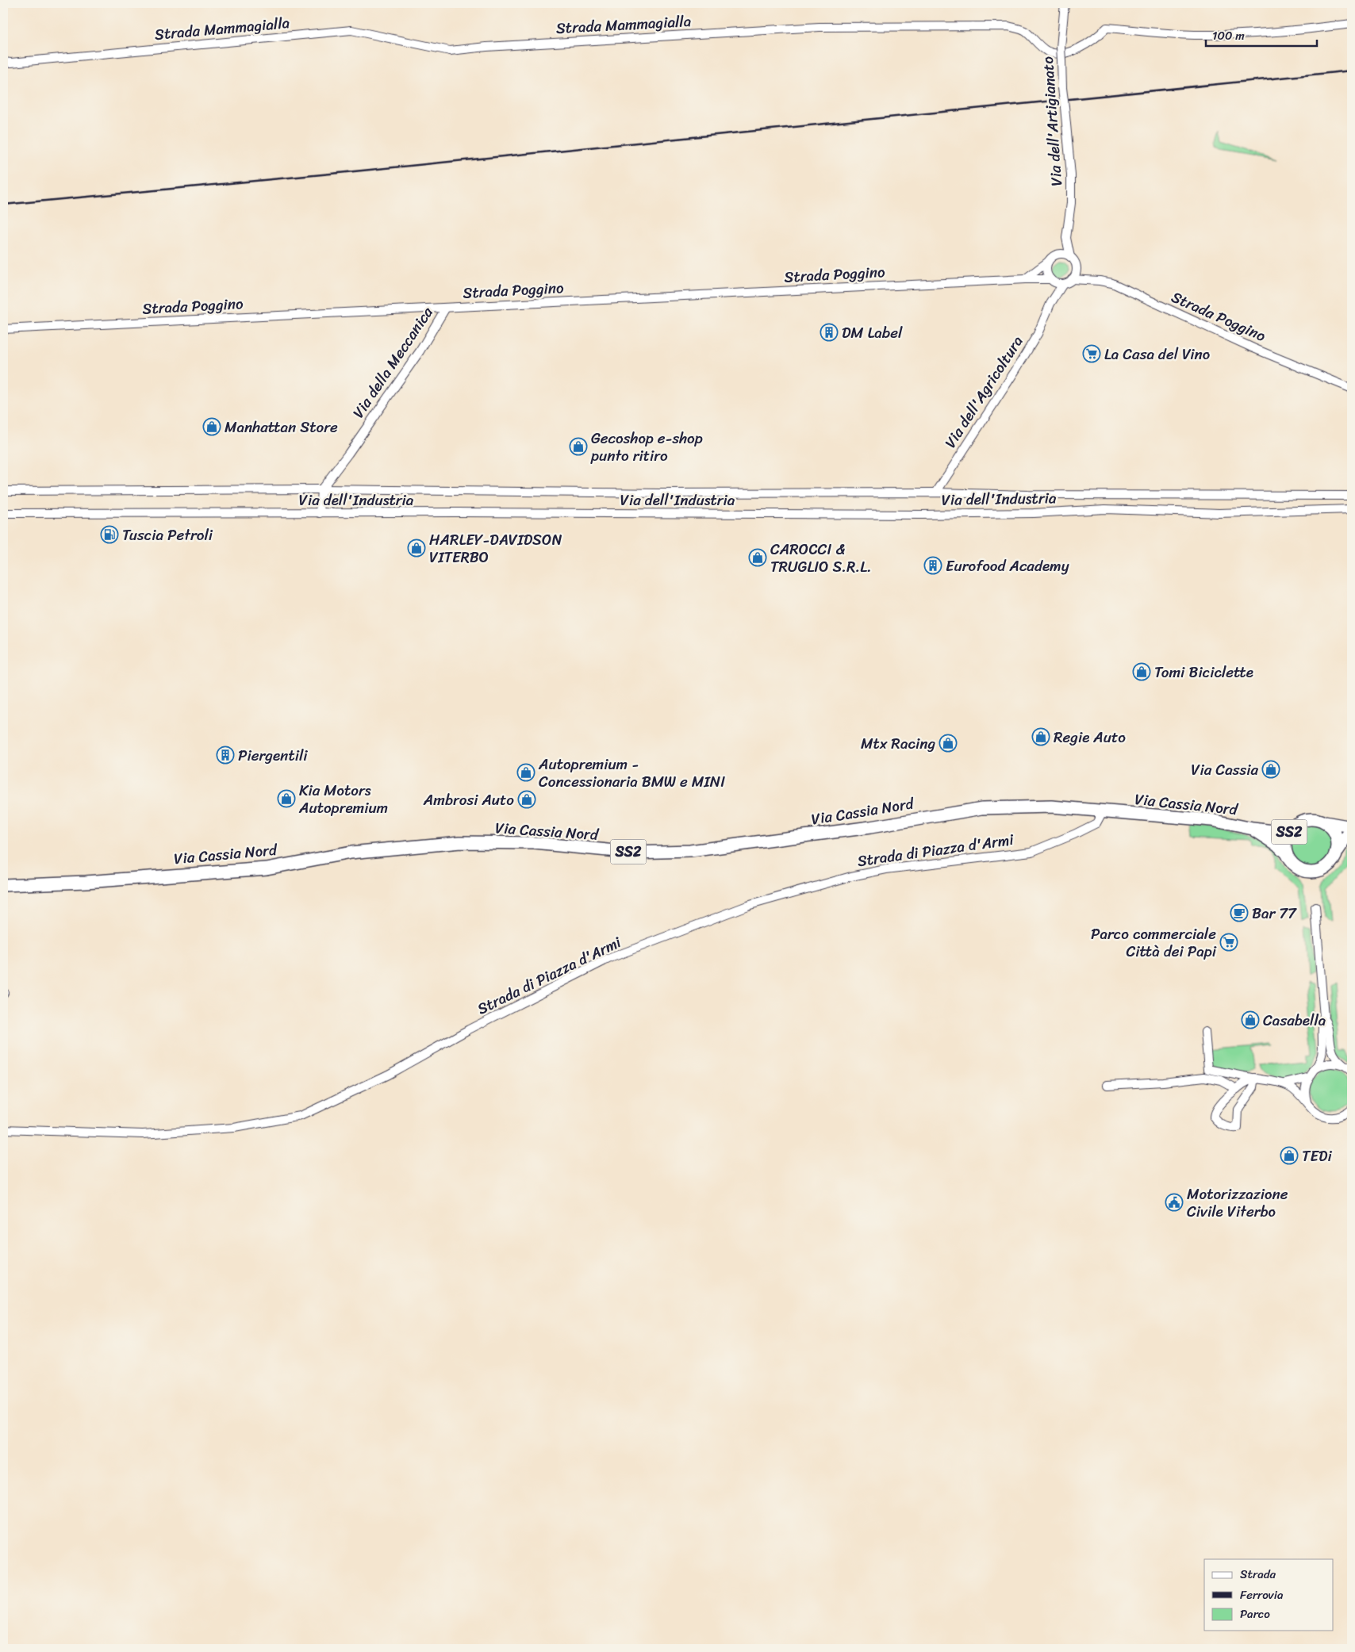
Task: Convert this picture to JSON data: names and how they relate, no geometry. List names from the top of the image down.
{
  "streets": {
    "main road": ["Via Cassia Nord", "SS2"],
    "street": [
      "Strada Mammagialla",
      "Via dell'Artigianato",
      "Strada Poggino",
      "Via della Meccanica",
      "Via dell'Agricoltura",
      "Via dell'Industria",
      "Strada di Piazza d'Armi"
    ]
  },
  "crossings": [
    ["Strada Poggino", "Via della Meccanica"],
    ["Via della Meccanica", "Via dell'Industria"],
    ["Via dell'Agricoltura", "Via dell'Industria"],
    ["Via Cassia Nord", "SS2"],
    ["Via Cassia Nord", "Strada di Piazza d'Armi"]
  ],
  "places": {
    "building": ["DM Label", "Eurofood Academy", "Piergentili"],
    "supermarket": ["La Casa del Vino", "Parco commerciale Città dei Papi"],
    "shop": [
      "Manhattan Store",
      "Gecoshop e-shop punto ritiro",
      "HARLEY-DAVIDSON VITERBO",
      "CAROCCI & TRUGLIO S.R.L.",
      "Tomi Biciclette",
      "Regie Auto",
      "Mtx Racing",
      "Via Cassia",
      "Autopremium - Concessionaria BMW e MINI",
      "Kia Motors Autopremium",
      "Ambrosi Auto",
      "Casabella",
      "TEDi"
    ],
    "fuel station": ["Tuscia Petroli"],
    "cafe": ["Bar 77"],
    "public building": ["Motorizzazione Civile Viterbo"]
  },
  "legend": ["Strada", "Ferrovia", "Parco"],
  "scale_bar": "100 m"
}
